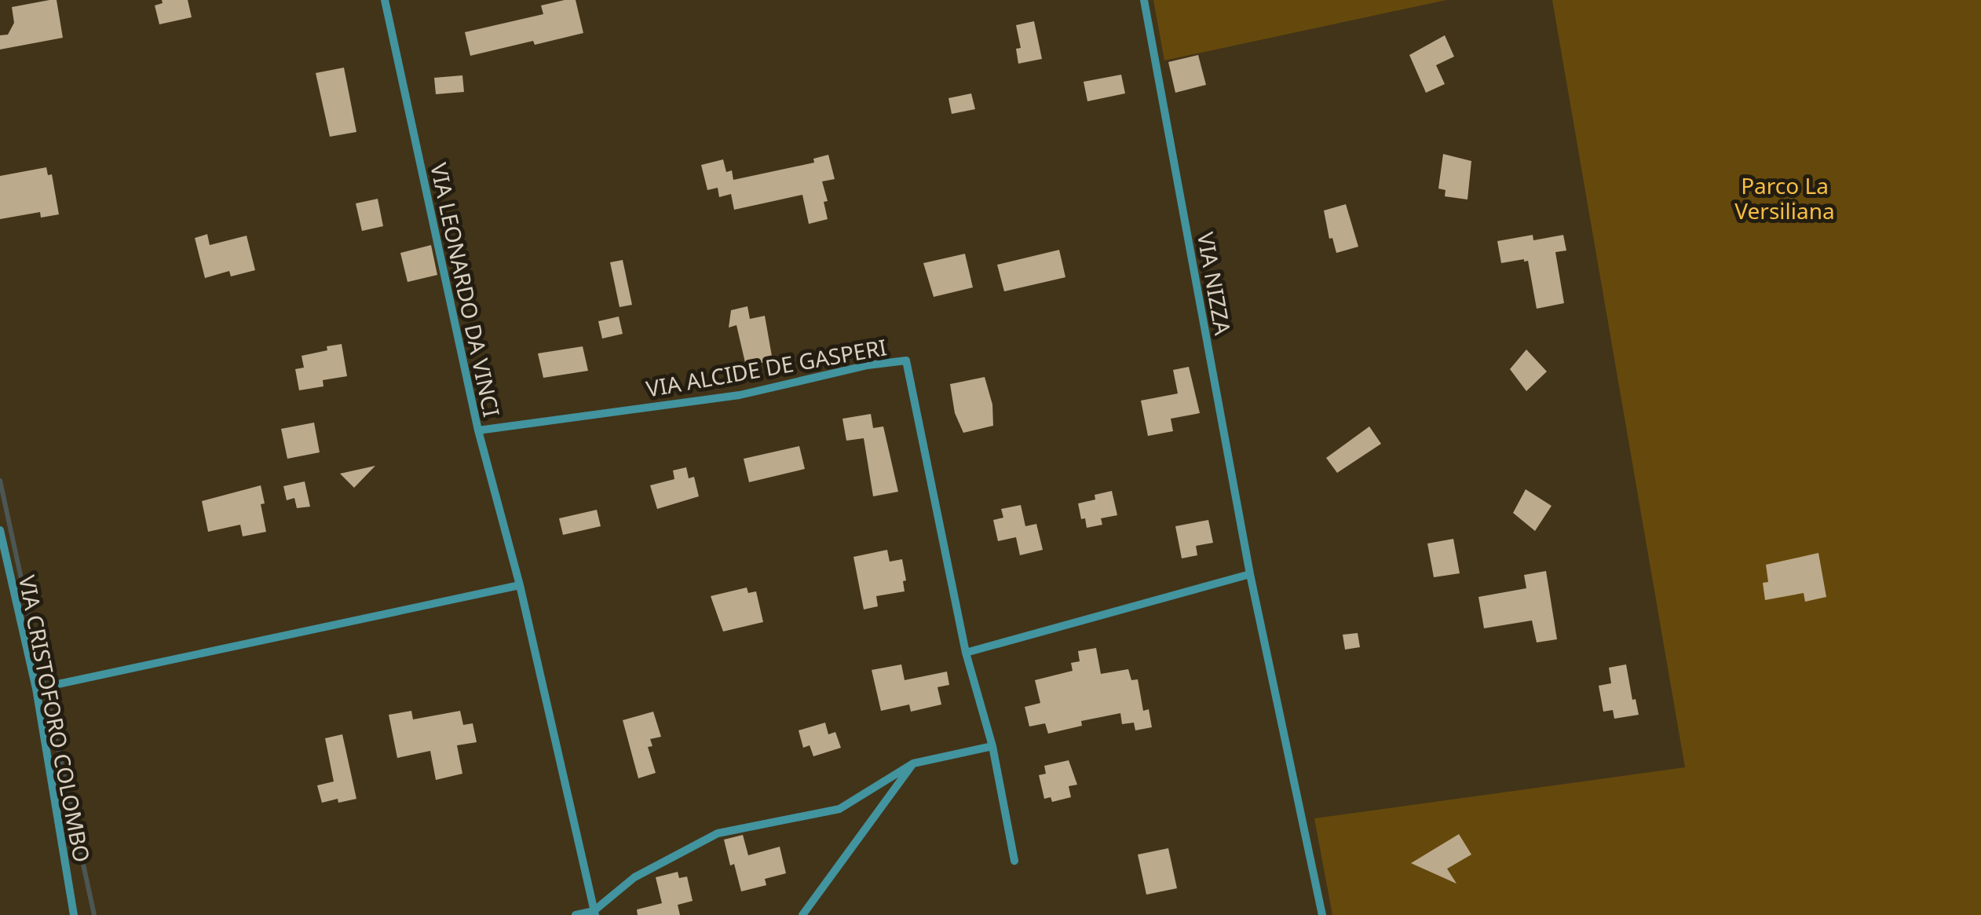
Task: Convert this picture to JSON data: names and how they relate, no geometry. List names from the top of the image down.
{
  "streets": {
    "street": [
      "VIA NIZZA",
      "VIA LEONARDO DA VINCI",
      "VIA ALCIDE DE GASPERI",
      "VIA CRISTOFORO COLOMBO"
    ]
  },
  "crossings": [
    ["VIA LEONARDO DA VINCI", "VIA ALCIDE DE GASPERI"]
  ],
  "parks": ["Parco La Versiliana"]
}
